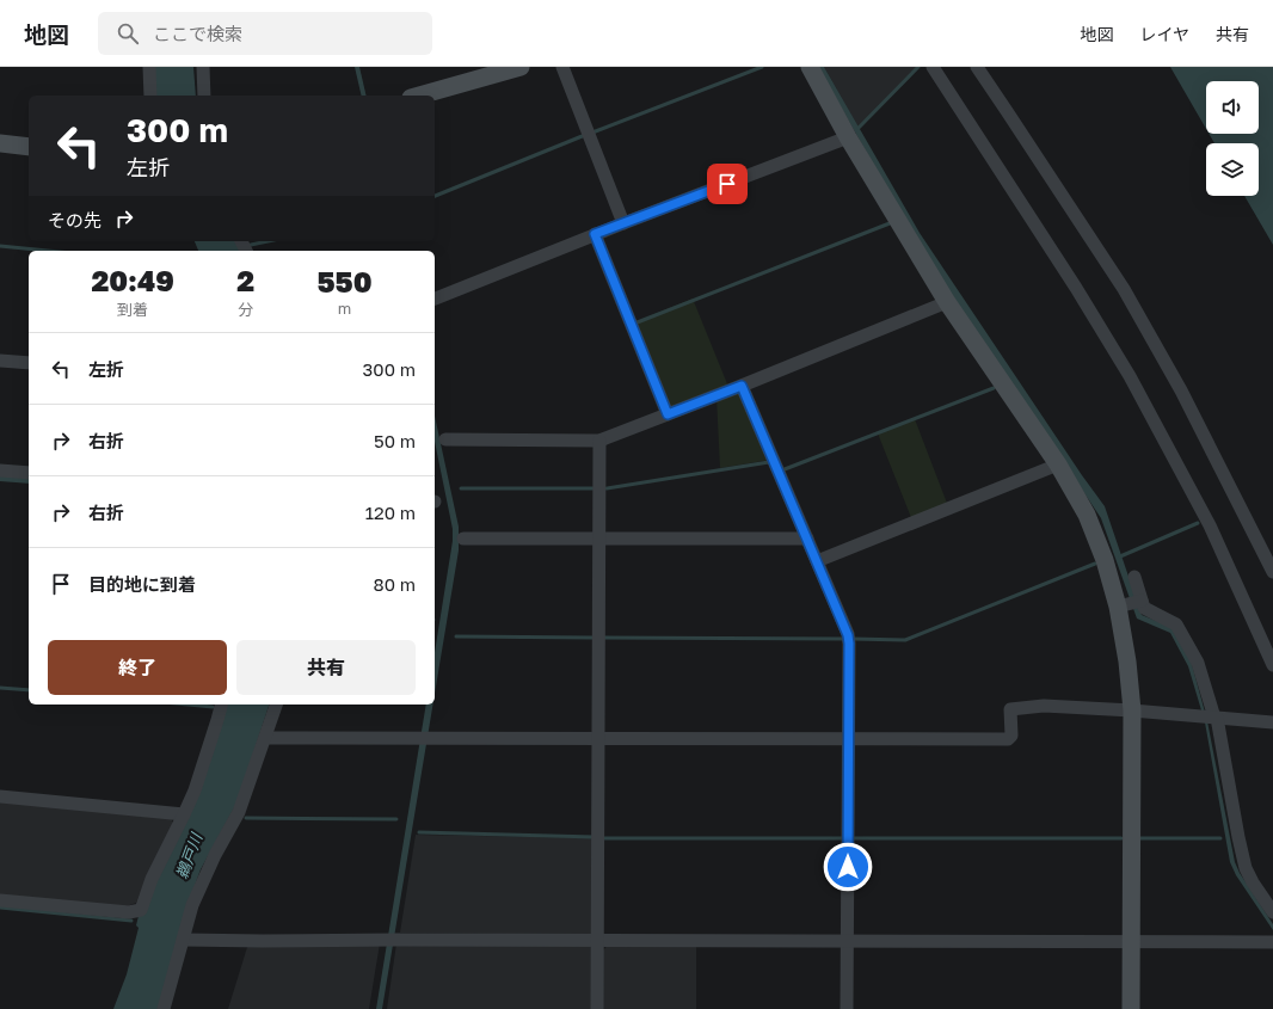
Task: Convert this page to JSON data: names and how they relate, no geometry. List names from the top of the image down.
{
  "water": ["鵜戸川"],
  "page": {
    "header": "地図",
    "search": "ここで検索",
    "nav": ["地図", "レイヤ", "共有"],
    "turn": ["300 m", "左折"],
    "then": "その先",
    "eta": [
      "20:49",
      "到着",
      "2",
      "分",
      "550",
      "m"
    ],
    "list": [
      {
        "name": "左折",
        "value": "300 m"
      },
      {
        "name": "右折",
        "value": "50 m"
      },
      {
        "name": "右折",
        "value": "120 m"
      },
      {
        "name": "目的地に到着",
        "value": "80 m"
      }
    ],
    "buttons": ["終了", "共有"]
  }
}
